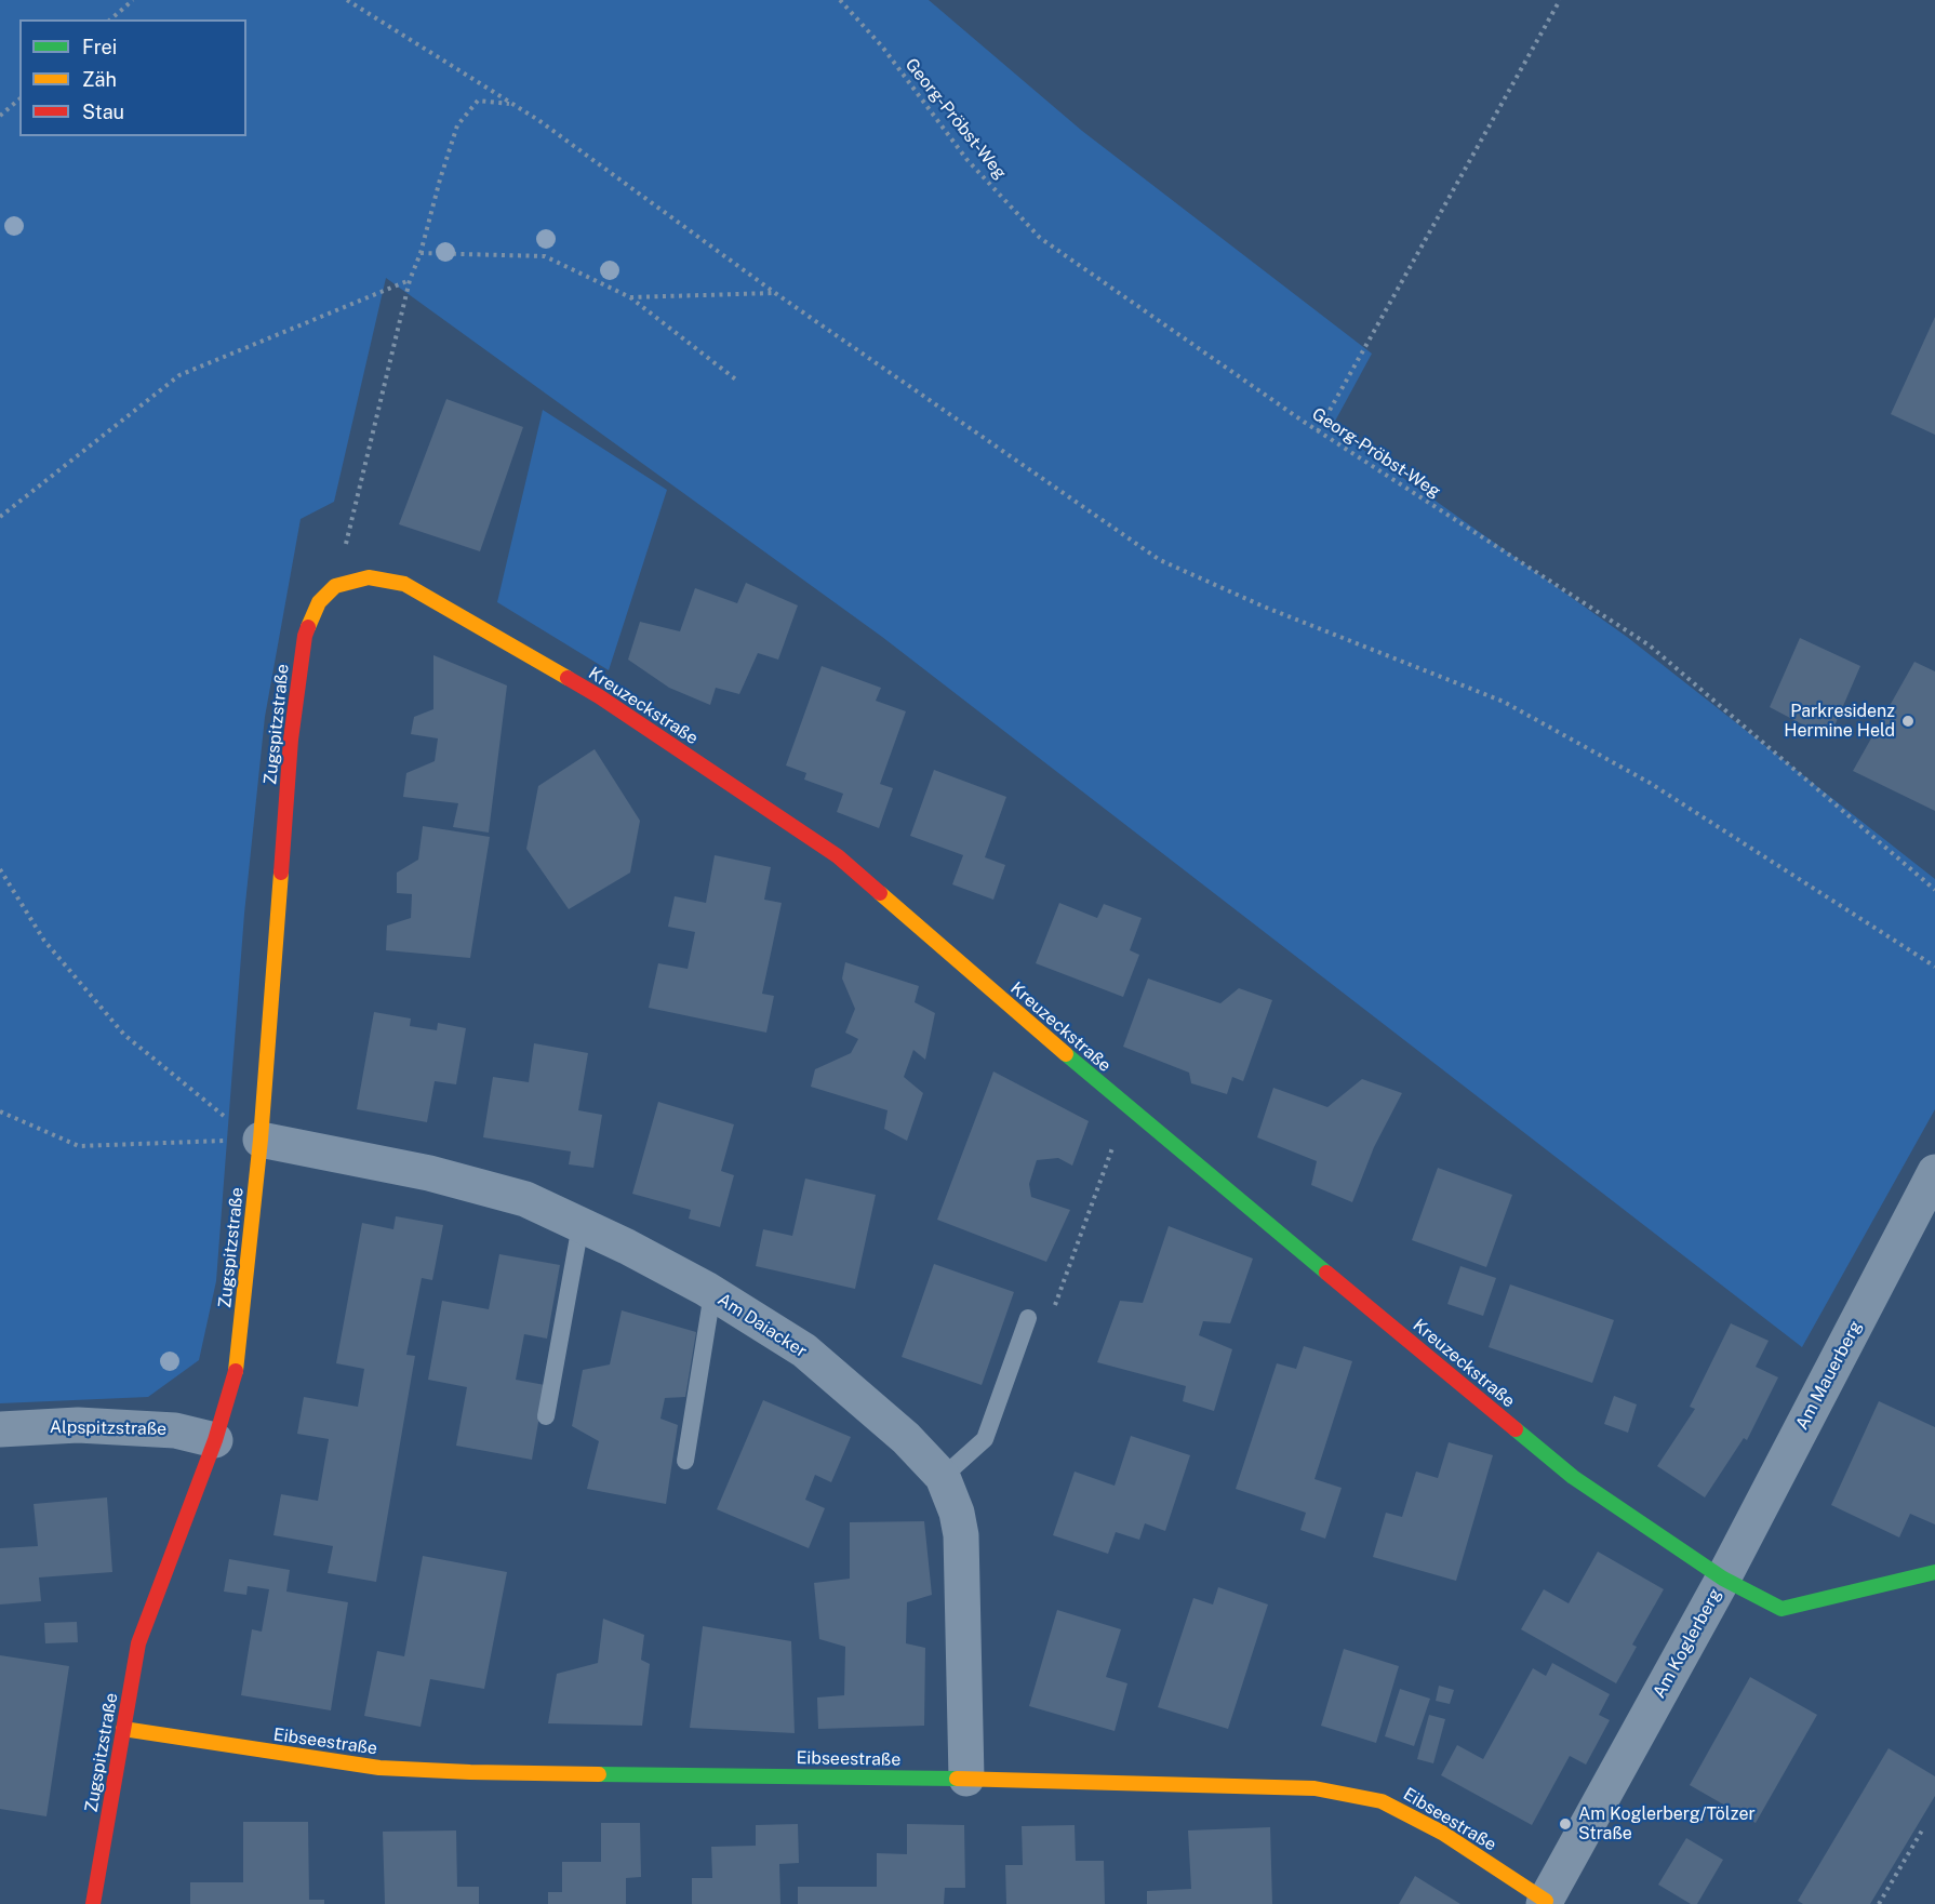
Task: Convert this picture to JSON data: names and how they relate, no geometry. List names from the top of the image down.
{
  "streets": {
    "street": [
      "Kreuzeckstraße",
      "Zugspitzstraße",
      "Am Daiacker",
      "Am Mauerberg",
      "Alpspitzstraße",
      "Am Koglerberg",
      "Eibseestraße"
    ],
    "path": ["Georg-Pröbst-Weg"]
  },
  "crossings": [
    ["Kreuzeckstraße", "Zugspitzstraße"],
    ["Kreuzeckstraße", "Am Mauerberg"],
    ["Kreuzeckstraße", "Am Koglerberg"],
    ["Zugspitzstraße", "Am Daiacker"],
    ["Zugspitzstraße", "Alpspitzstraße"],
    ["Zugspitzstraße", "Eibseestraße"],
    ["Am Daiacker", "Eibseestraße"],
    ["Am Mauerberg", "Am Koglerberg"],
    ["Am Koglerberg", "Eibseestraße"]
  ],
  "places": ["Parkresidenz Hermine Held", "Am Koglerberg/Tölzer Straße"],
  "legend": ["Frei", "Zäh", "Stau"]
}
